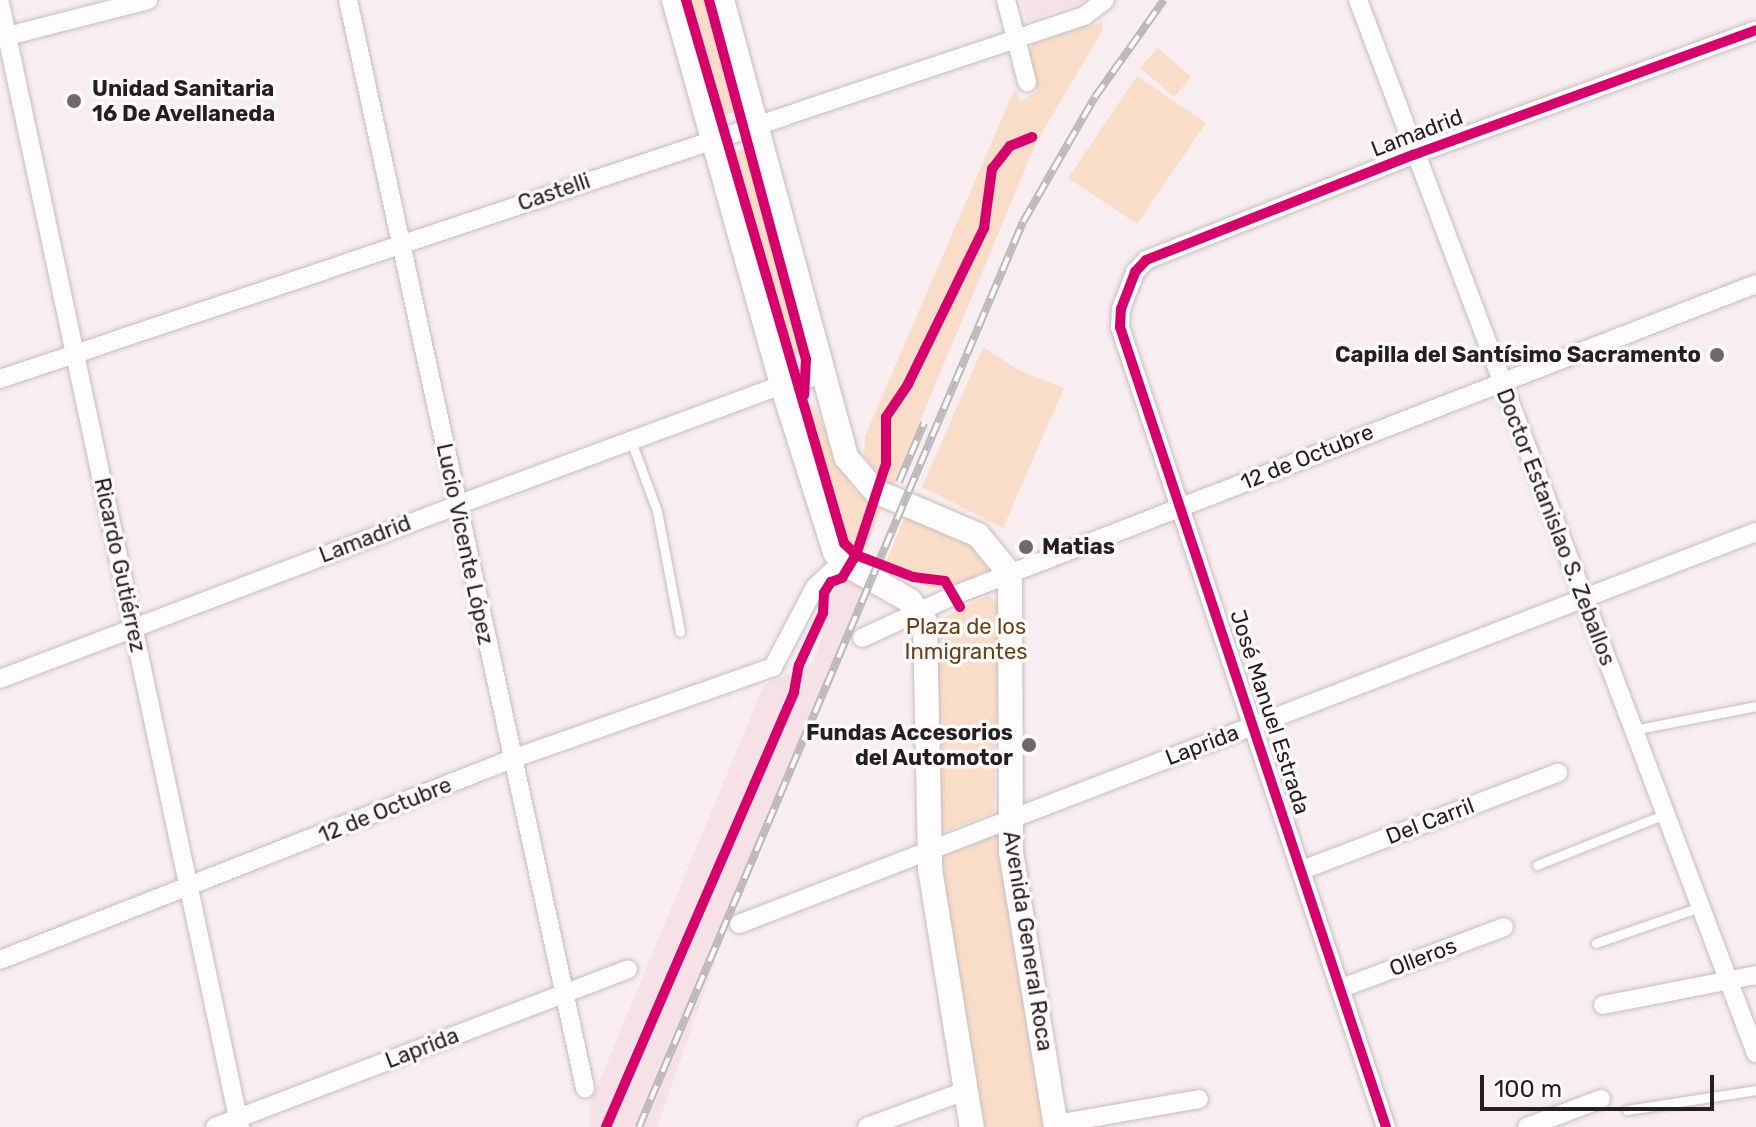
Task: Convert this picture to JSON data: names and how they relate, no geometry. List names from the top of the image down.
{
  "streets": {
    "main road": ["Avenida General Roca"],
    "street": [
      "Lamadrid",
      "Castelli",
      "12 de Octubre",
      "Doctor Estanislao S. Zeballos",
      "Lucio Vicente López",
      "Ricardo Gutiérrez",
      "José Manuel Estrada",
      "Laprida",
      "Del Carril",
      "Olleros"
    ]
  },
  "crossings": [
    ["Lamadrid", "Doctor Estanislao S. Zeballos"],
    ["Lamadrid", "Lucio Vicente López"],
    ["Lamadrid", "Ricardo Gutiérrez"],
    ["Lamadrid", "José Manuel Estrada"],
    ["Castelli", "Lucio Vicente López"],
    ["Castelli", "Ricardo Gutiérrez"],
    ["12 de Octubre", "Doctor Estanislao S. Zeballos"],
    ["12 de Octubre", "Lucio Vicente López"],
    ["12 de Octubre", "Ricardo Gutiérrez"],
    ["12 de Octubre", "José Manuel Estrada"],
    ["12 de Octubre", "Avenida General Roca"],
    ["Doctor Estanislao S. Zeballos", "Laprida"],
    ["Lucio Vicente López", "Laprida"],
    ["Ricardo Gutiérrez", "Laprida"],
    ["José Manuel Estrada", "Laprida"],
    ["José Manuel Estrada", "Del Carril"],
    ["José Manuel Estrada", "Olleros"],
    ["Laprida", "Avenida General Roca"]
  ],
  "parks": ["Plaza de los Inmigrantes"],
  "places": [
    "Unidad Sanitaria 16 De Avellaneda",
    "Capilla del Santísimo Sacramento",
    "Matias",
    "Fundas Accesorios del Automotor"
  ],
  "scale_bar": "100 m"
}
